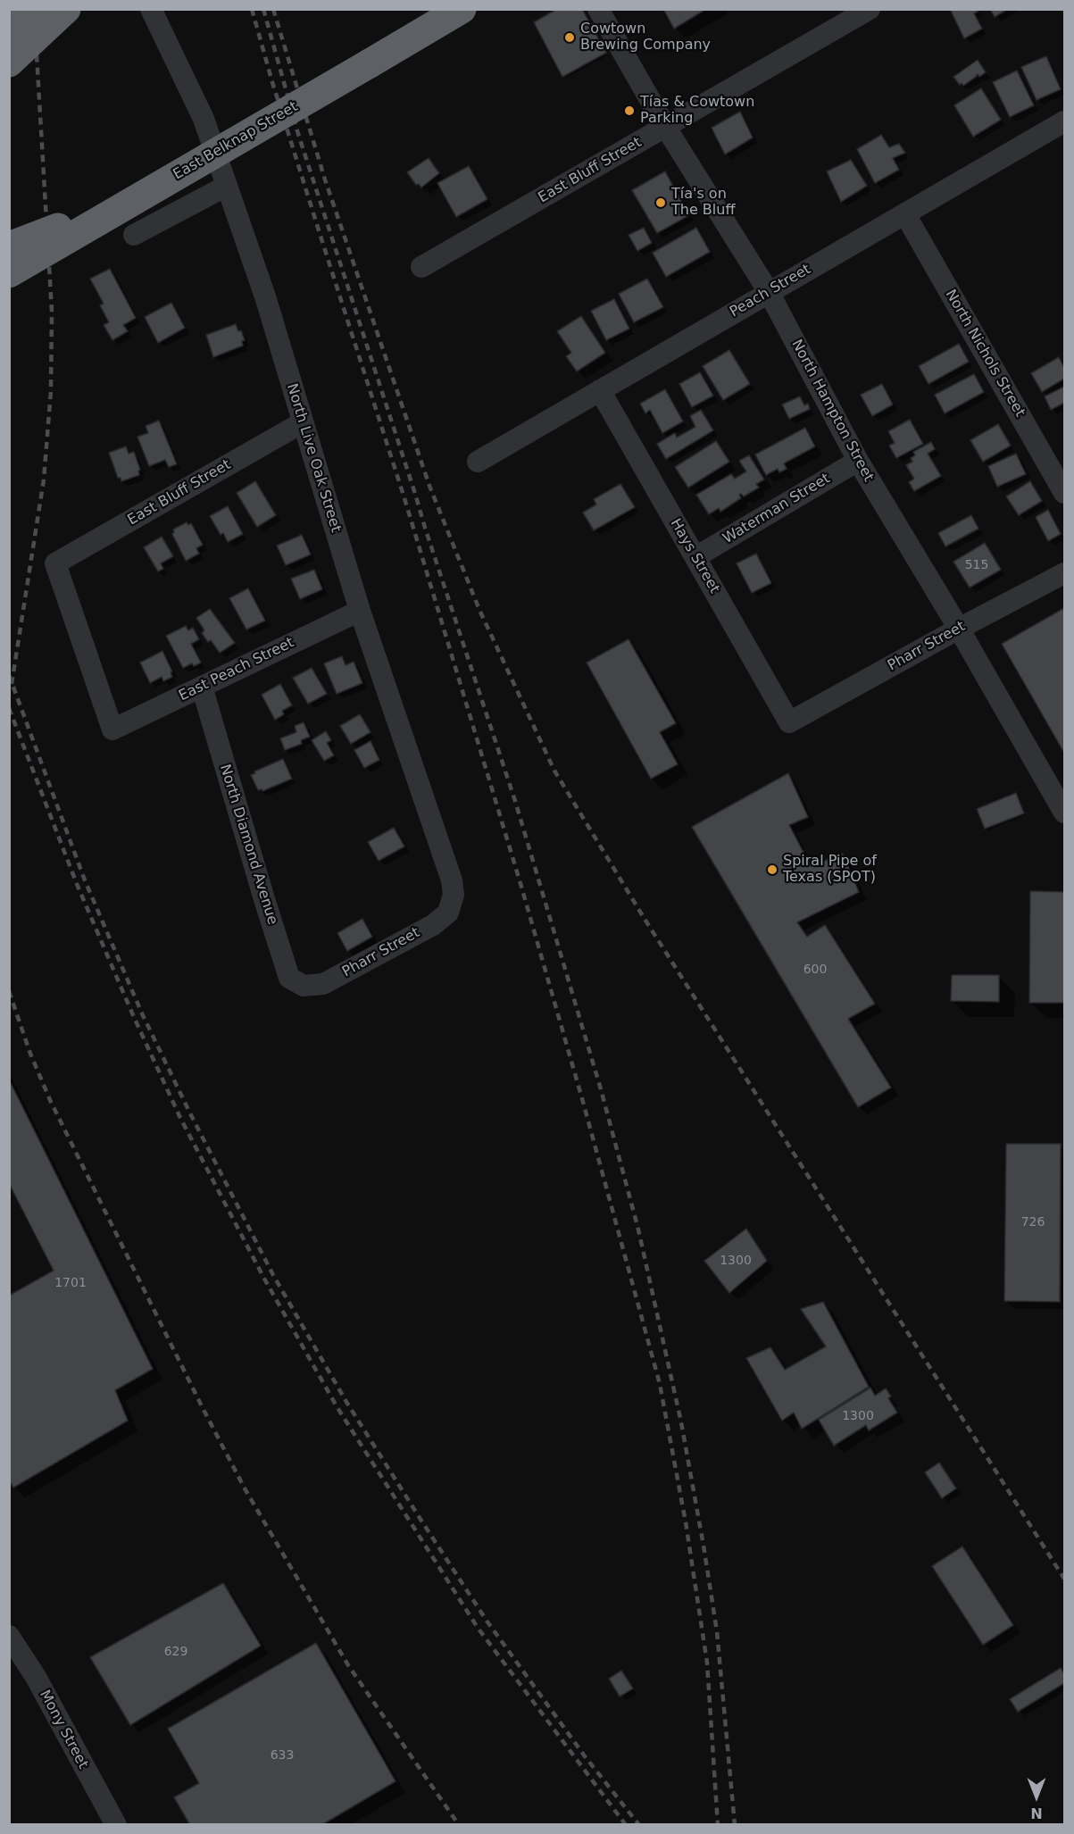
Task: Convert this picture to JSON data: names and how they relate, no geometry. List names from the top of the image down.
{
  "streets": {
    "highway": ["East Belknap Street"],
    "street": [
      "East Bluff Street",
      "Peach Street",
      "North Nichols Street",
      "North Hampton Street",
      "North Live Oak Street",
      "Waterman Street",
      "Hays Street",
      "Pharr Street",
      "East Peach Street",
      "North Diamond Avenue",
      "Mony Street"
    ]
  },
  "crossings": [
    ["East Bluff Street", "North Hampton Street"],
    ["East Bluff Street", "North Live Oak Street"],
    ["East Bluff Street", "East Peach Street"],
    ["Peach Street", "North Nichols Street"],
    ["Peach Street", "North Hampton Street"],
    ["Peach Street", "Hays Street"],
    ["North Hampton Street", "Waterman Street"],
    ["North Hampton Street", "Pharr Street"],
    ["North Live Oak Street", "Pharr Street"],
    ["North Live Oak Street", "East Peach Street"],
    ["Waterman Street", "Hays Street"],
    ["Hays Street", "Pharr Street"],
    ["Pharr Street", "North Diamond Avenue"],
    ["East Peach Street", "North Diamond Avenue"]
  ],
  "places": [
    "Cowtown Brewing Company",
    "Tías & Cowtown Parking",
    "Tía's on The Bluff",
    "Spiral Pipe of Texas (SPOT)"
  ],
  "house_numbers": [
    "515",
    "600",
    "726",
    "1300",
    "1701",
    "1300",
    "629",
    "633"
  ],
  "north": "bottom"
}
